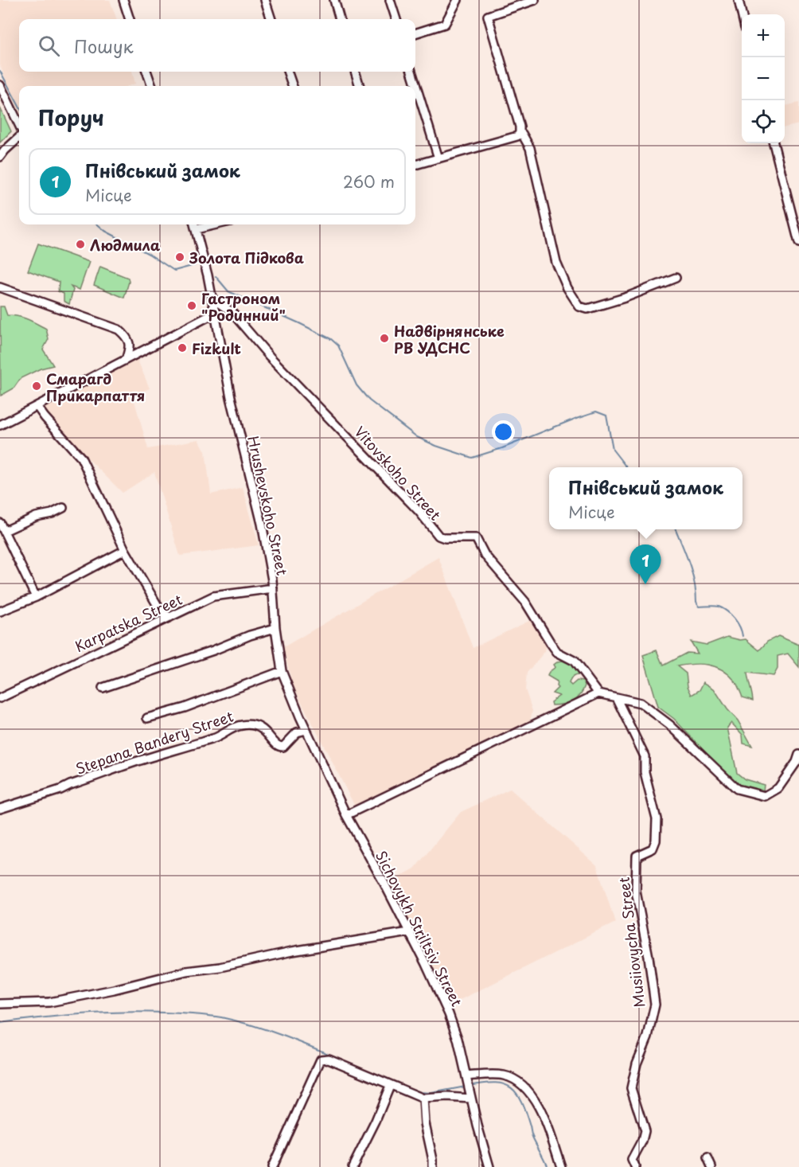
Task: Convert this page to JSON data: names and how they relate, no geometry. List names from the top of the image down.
{
  "streets": {
    "street": [
      "Vitovskoho Street",
      "Hrushevskoho Street",
      "Karpatska Street",
      "Stepana Bandery Street",
      "Sichovykh Striltsiv Street",
      "Musiiovycha Street"
    ]
  },
  "crossings": [
    ["Vitovskoho Street", "Hrushevskoho Street"],
    ["Hrushevskoho Street", "Karpatska Street"],
    ["Hrushevskoho Street", "Stepana Bandery Street"],
    ["Hrushevskoho Street", "Sichovykh Striltsiv Street"]
  ],
  "places": [
    "Людмила",
    "Золота Підкова",
    "Гастроном \"Родинний\"",
    "Надвірнянське РВ УДСНС",
    "Fizkult",
    "Смарагд Прикарпаття"
  ],
  "page": {
    "map_buttons": ["+", "−"],
    "search": "Пошук",
    "heading": "Поруч",
    "list": [
      {
        "mark": "1",
        "name": "Пнівський замок",
        "note": "Місце",
        "value": "260 m"
      }
    ],
    "popup": ["Пнівський замок", "Місце"],
    "pins": "1"
  }
}
